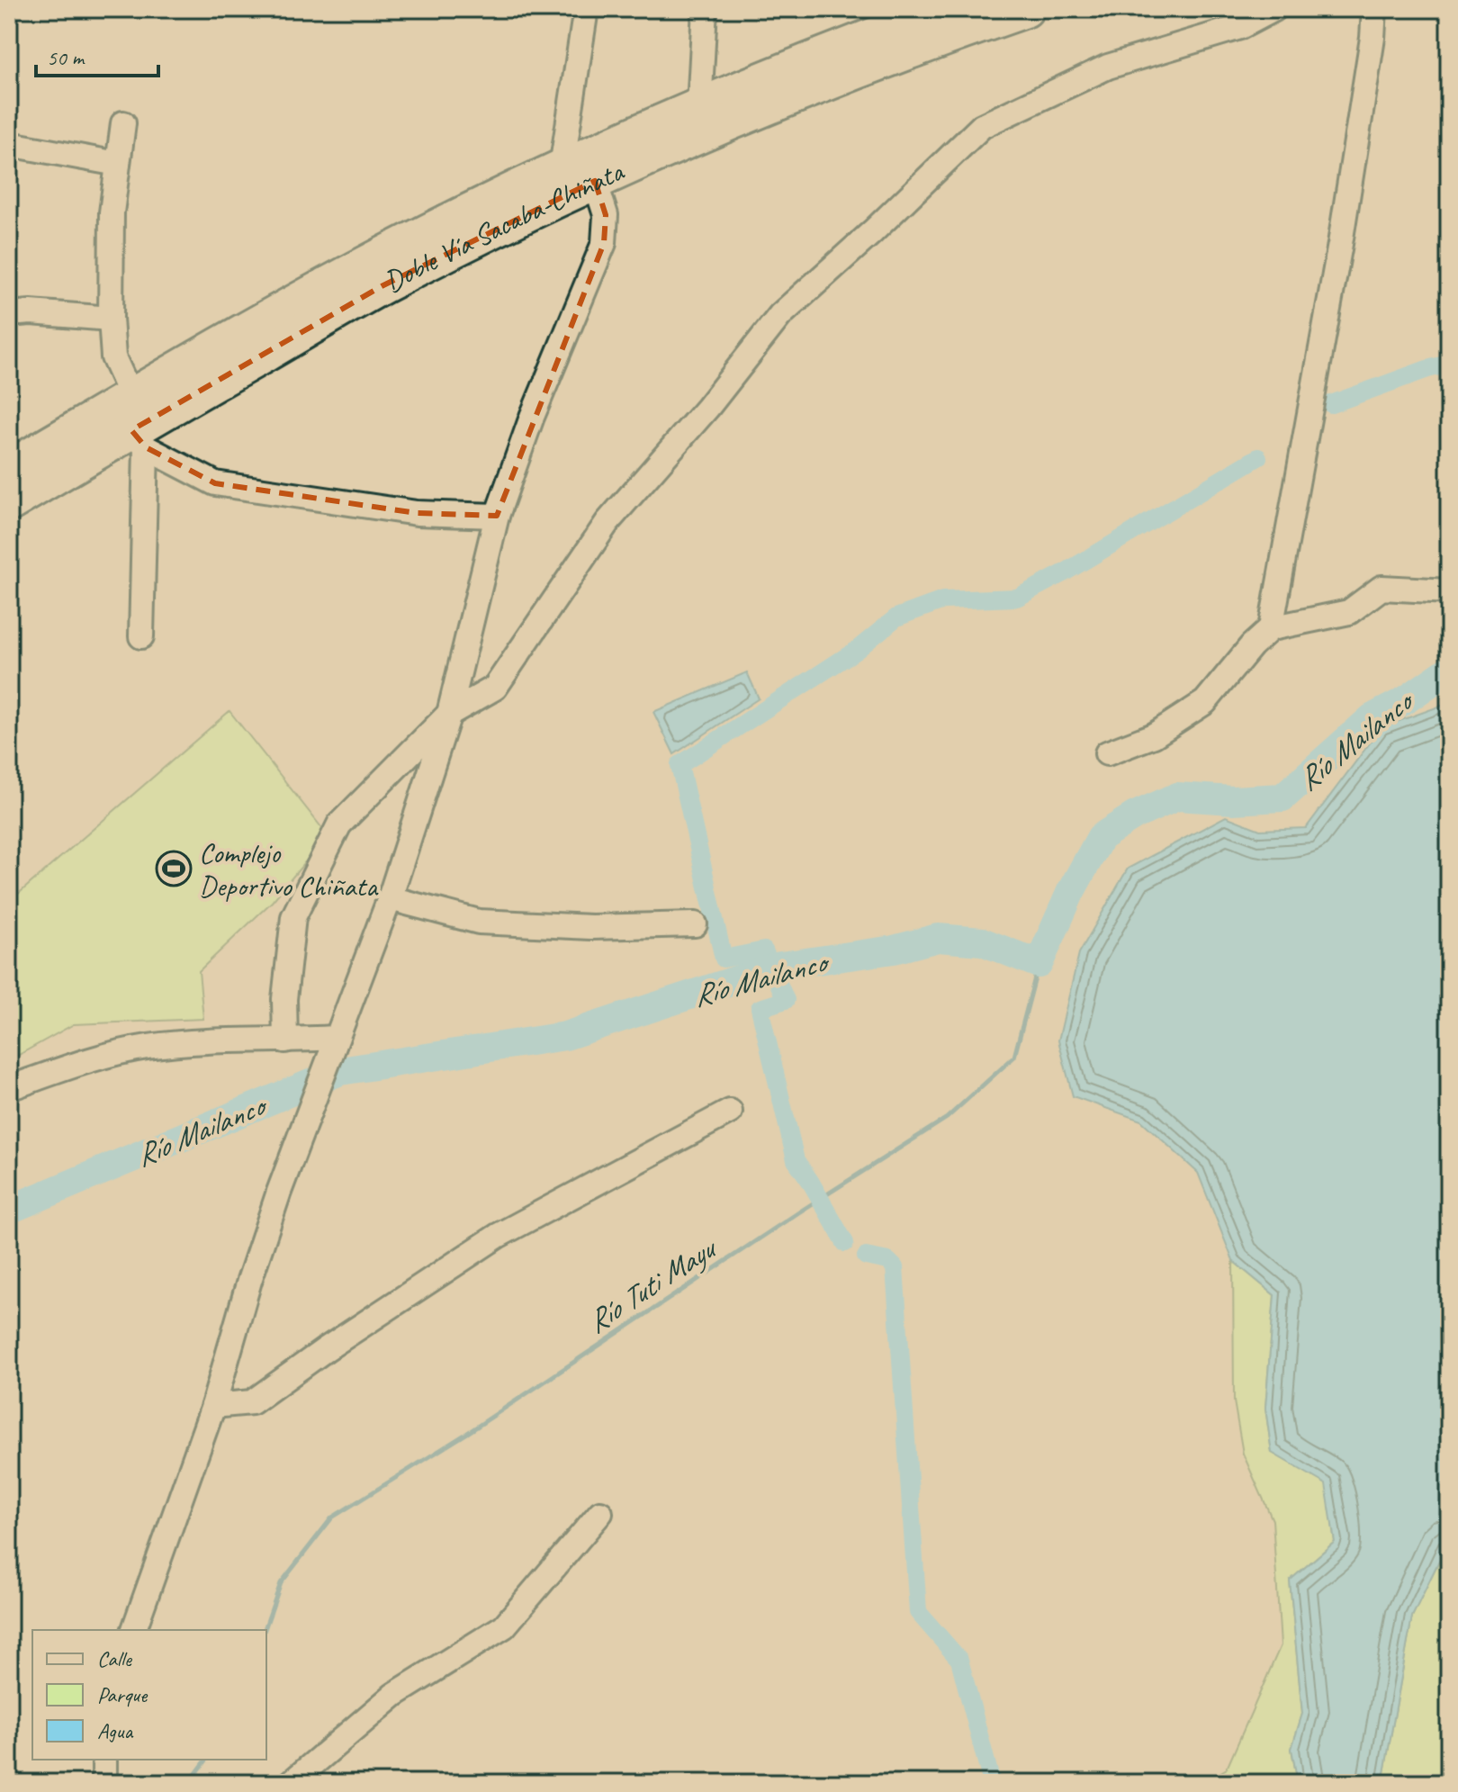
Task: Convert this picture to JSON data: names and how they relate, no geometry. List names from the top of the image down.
{
  "streets": {
    "highway": ["Doble Vía Sacaba-Chiñata"]
  },
  "water": ["Río Mailanco", "Río Tuti Mayu"],
  "places": {
    "sports": ["Complejo Deportivo Chiñata"]
  },
  "legend": ["Calle", "Parque", "Agua"],
  "scale_bar": "50 m"
}
